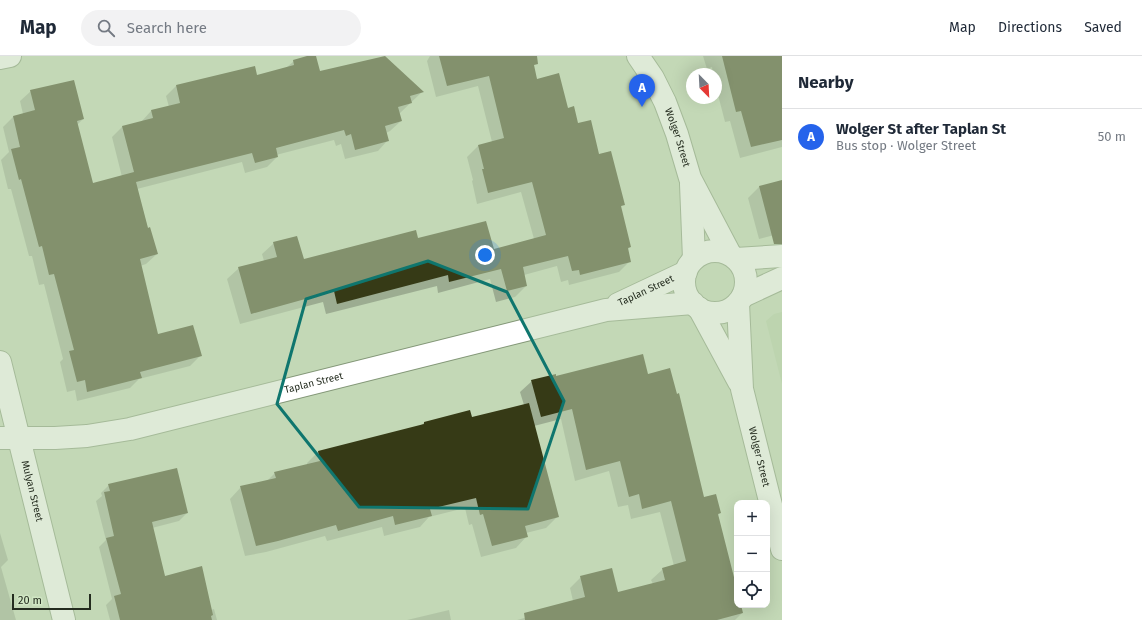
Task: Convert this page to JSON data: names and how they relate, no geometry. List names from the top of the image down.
{
  "streets": {
    "street": ["Wolger Street", "Taplan Street", "Mulyan Street"]
  },
  "crossings": [
    ["Wolger Street", "Taplan Street"],
    ["Taplan Street", "Mulyan Street"]
  ],
  "scale_bar": "20 m",
  "north": "bottom right",
  "page": {
    "header": "Map",
    "search": "Search here",
    "nav": ["Map", "Directions", "Saved"],
    "heading": "Nearby",
    "pins": "A",
    "list": [
      {
        "mark": "A",
        "name": "Wolger St after Taplan St",
        "note": "Bus stop · Wolger Street",
        "value": "50 m"
      }
    ],
    "map_buttons": ["+", "−"],
    "scale": "20 m"
  }
}
